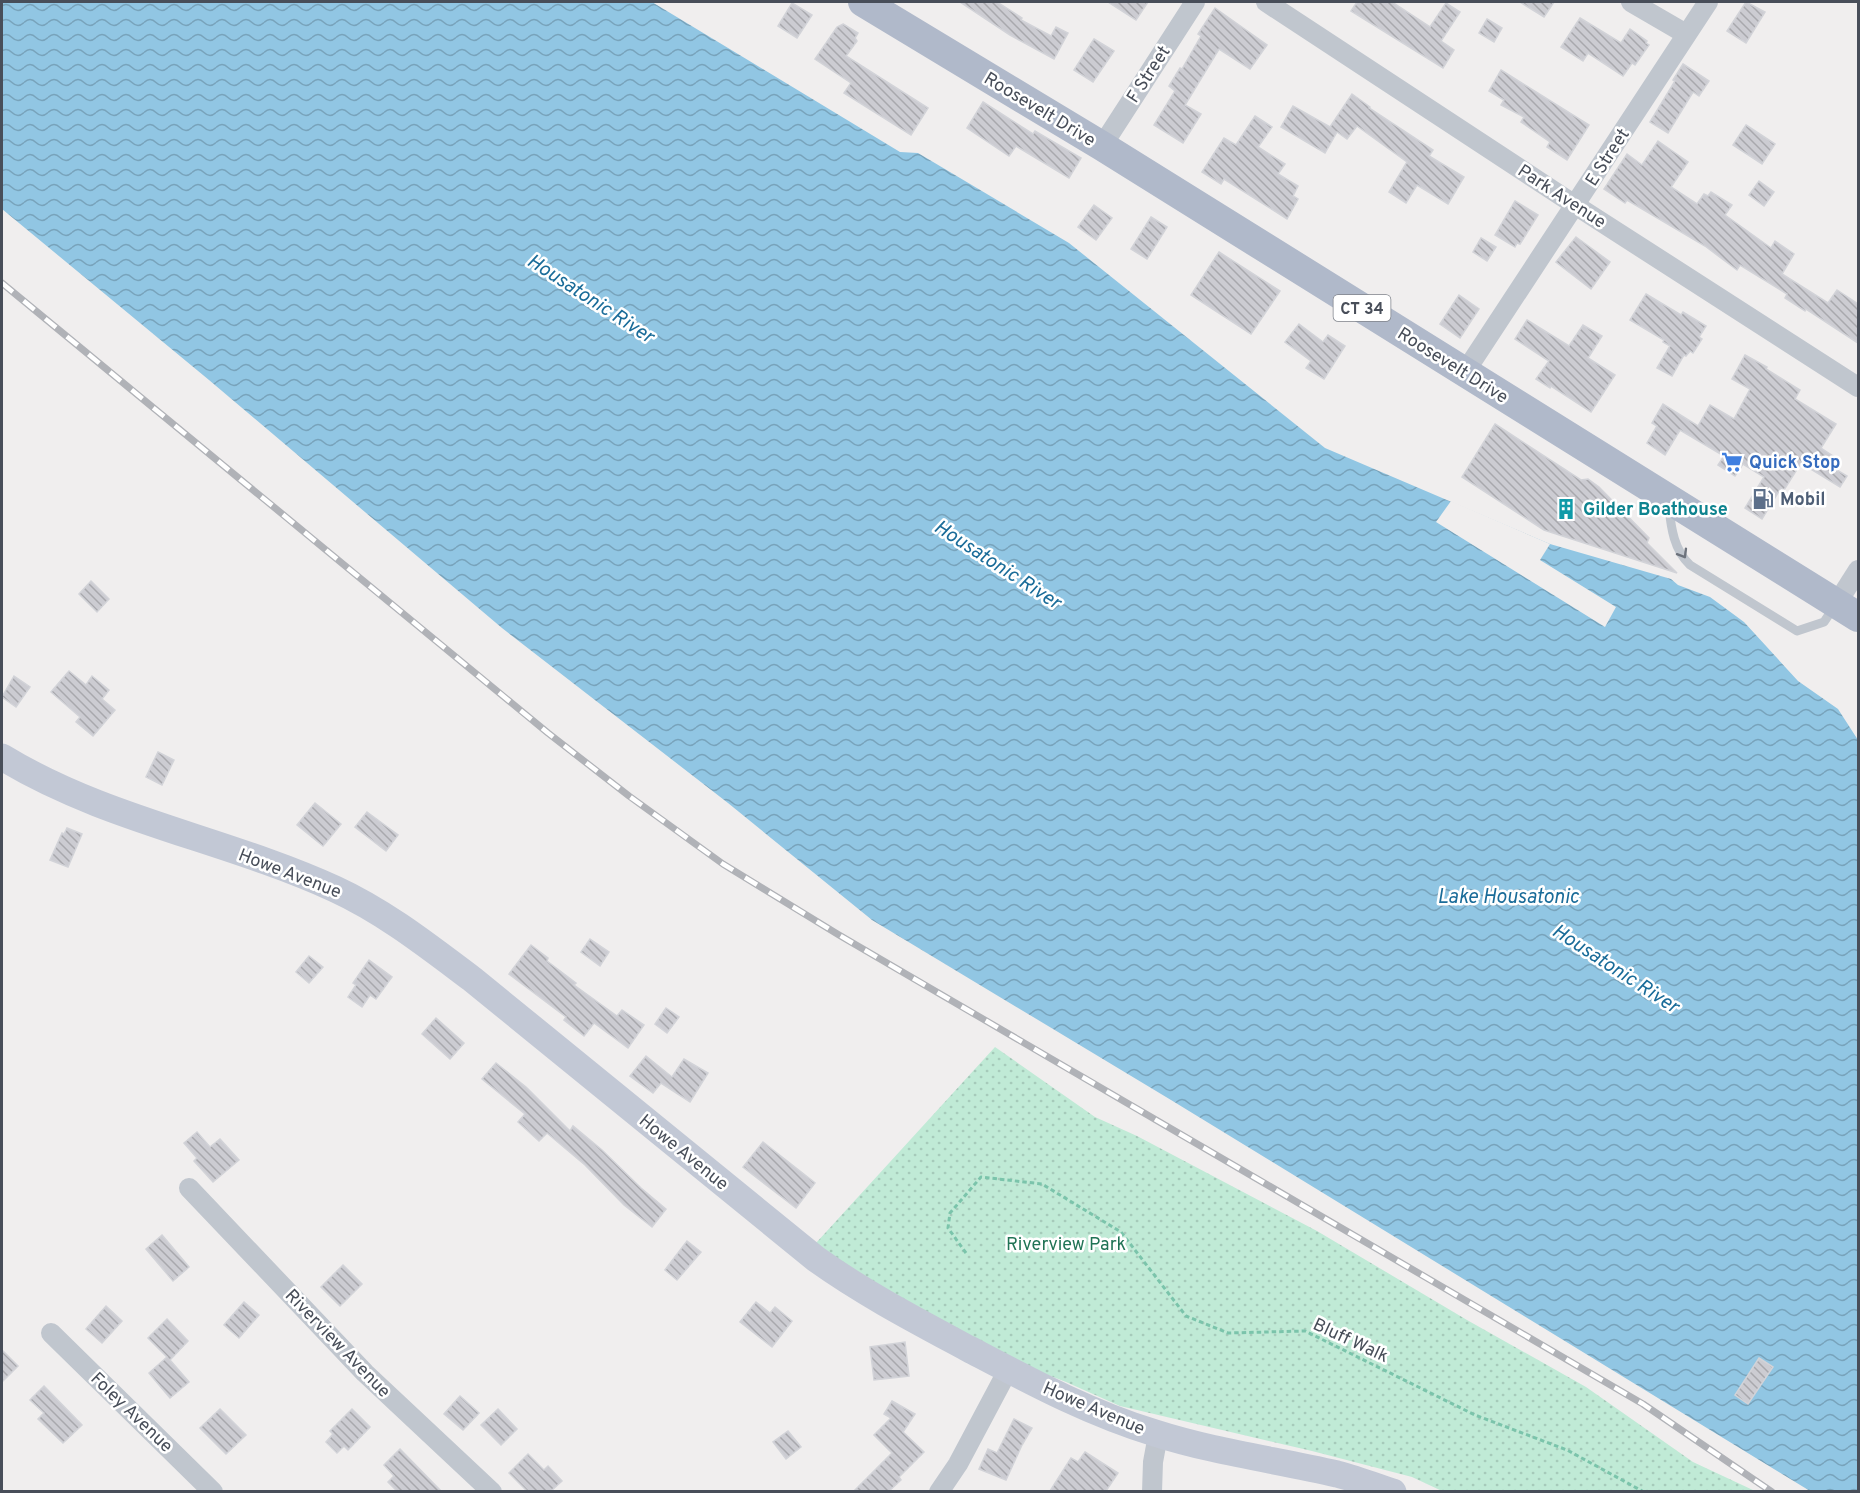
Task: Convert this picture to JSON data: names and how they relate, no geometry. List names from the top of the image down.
{
  "streets": {
    "main road": ["Roosevelt Drive", "CT 34", "Howe Avenue"],
    "street": [
      "F Street",
      "E Street",
      "Park Avenue",
      "Riverview Avenue",
      "Foley Avenue"
    ],
    "path": ["Bluff Walk"]
  },
  "crossings": [
    ["F Street", "Roosevelt Drive"],
    ["Roosevelt Drive", "E Street"],
    ["E Street", "Park Avenue"]
  ],
  "water": ["Housatonic River", "Lake Housatonic"],
  "parks": ["Riverview Park"],
  "places": {
    "supermarket": ["Quick Stop"],
    "fuel station": ["Mobil"],
    "building": ["Gilder Boathouse"]
  }
}
